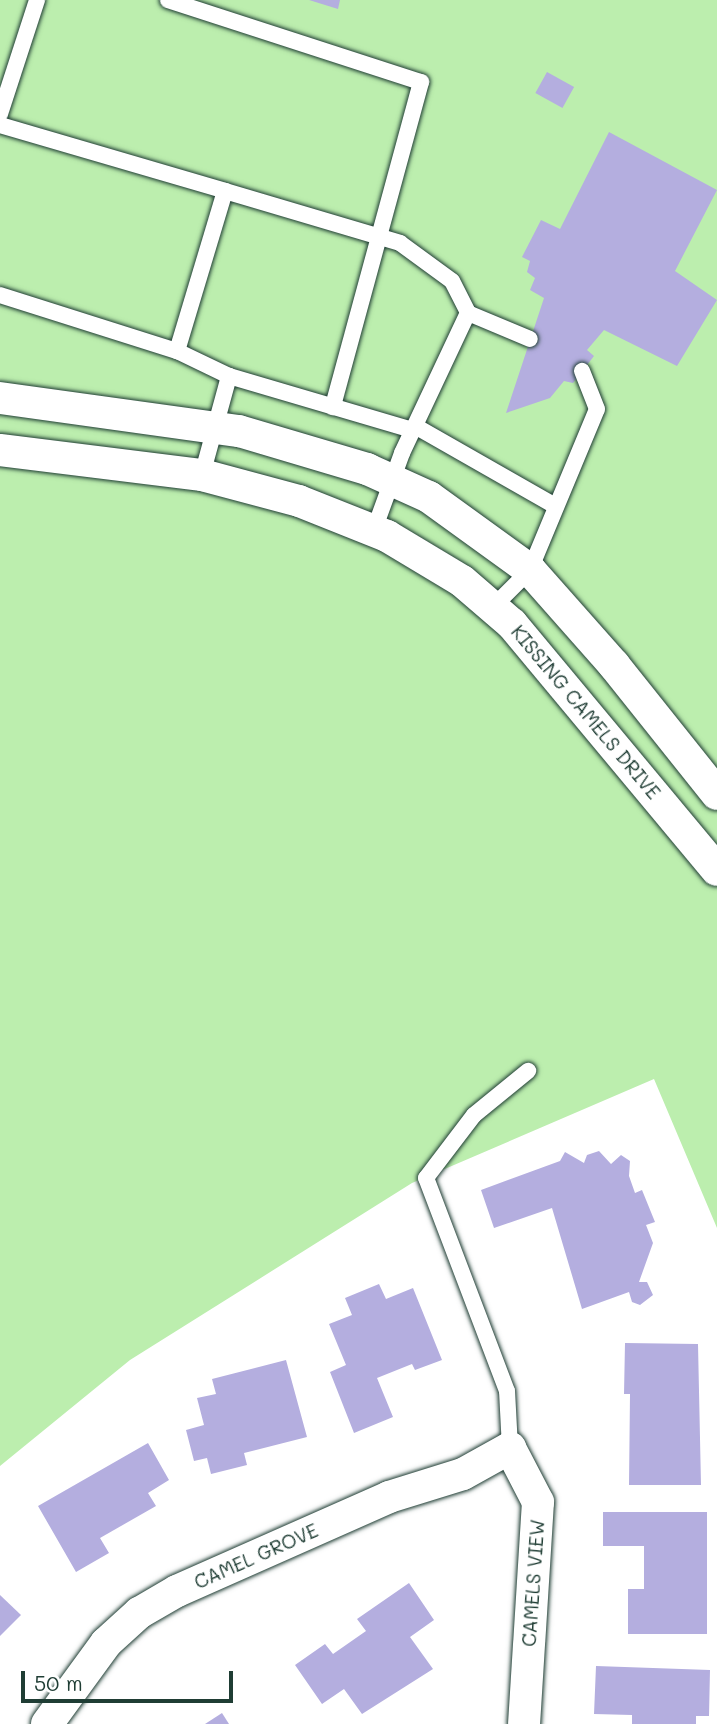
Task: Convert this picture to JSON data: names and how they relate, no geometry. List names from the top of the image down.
{
  "streets": {
    "street": ["KISSING CAMELS DRIVE", "CAMEL GROVE", "CAMELS VIEW"]
  },
  "crossings": [
    ["CAMEL GROVE", "CAMELS VIEW"]
  ],
  "scale_bar": "50 m"
}
